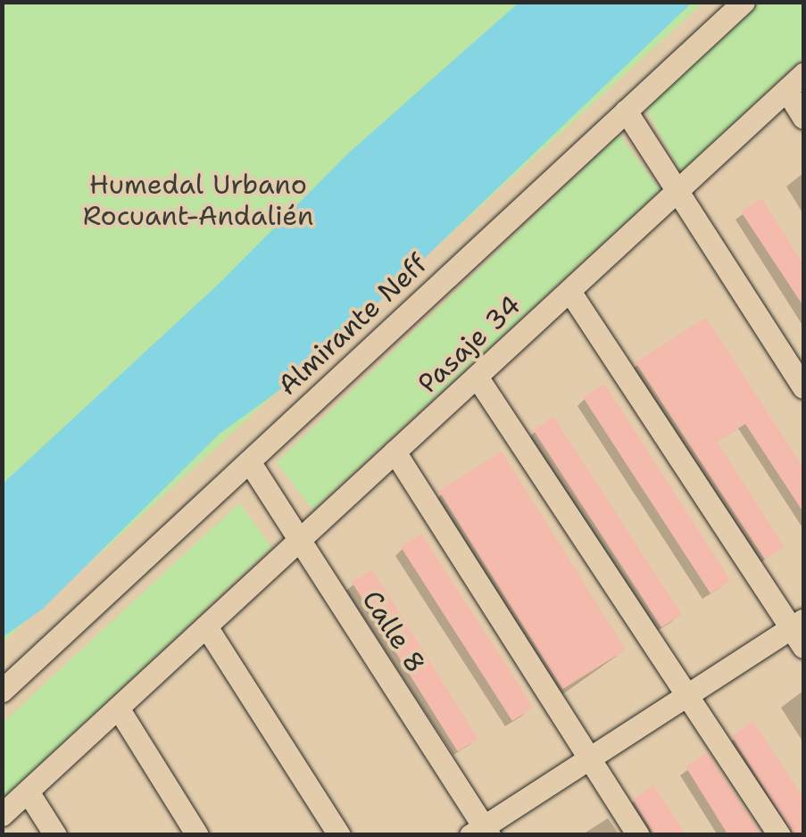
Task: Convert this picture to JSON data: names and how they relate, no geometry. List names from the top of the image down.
{
  "streets": {
    "street": ["Almirante Neff", "Pasaje 34", "Calle 8"]
  },
  "crossings": [
    ["Almirante Neff", "Calle 8"],
    ["Pasaje 34", "Calle 8"]
  ],
  "parks": ["Humedal Urbano Rocuant-Andalién"]
}
